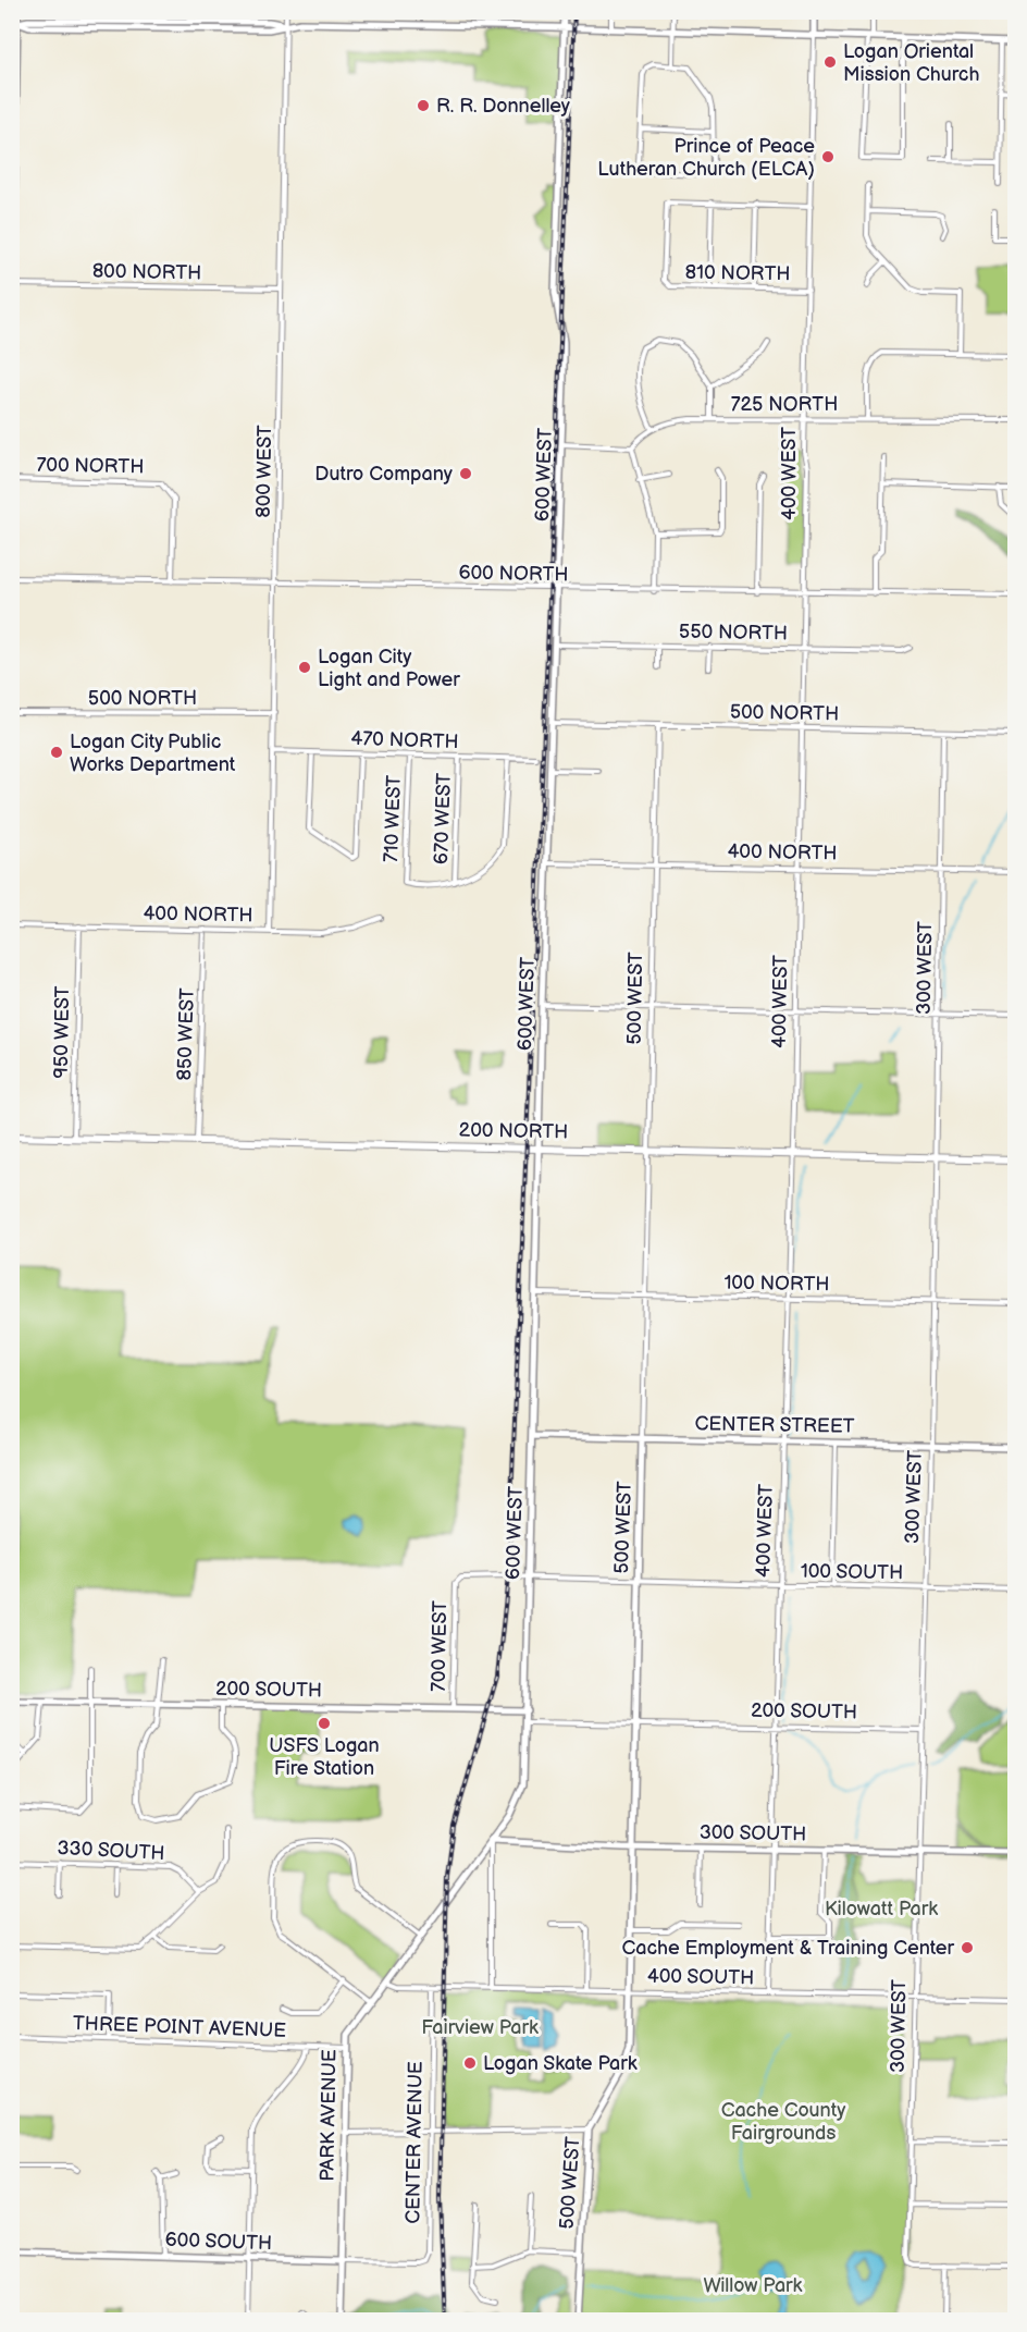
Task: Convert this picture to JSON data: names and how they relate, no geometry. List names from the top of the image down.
{
  "streets": {
    "highway": ["200 NORTH"],
    "street": [
      "800 NORTH",
      "810 NORTH",
      "725 NORTH",
      "700 NORTH",
      "800 WEST",
      "400 WEST",
      "600 WEST",
      "600 NORTH",
      "550 NORTH",
      "500 NORTH",
      "470 NORTH",
      "710 WEST",
      "670 WEST",
      "400 NORTH",
      "300 WEST",
      "500 WEST",
      "950 WEST",
      "850 WEST",
      "100 NORTH",
      "CENTER STREET",
      "100 SOUTH",
      "700 WEST",
      "200 SOUTH",
      "300 SOUTH",
      "330 SOUTH",
      "400 SOUTH",
      "THREE POINT AVENUE",
      "PARK AVENUE",
      "CENTER AVENUE",
      "600 SOUTH"
    ]
  },
  "crossings": [
    ["800 NORTH", "800 WEST"],
    ["810 NORTH", "400 WEST"],
    ["725 NORTH", "400 WEST"],
    ["700 NORTH", "600 NORTH"],
    ["800 WEST", "600 NORTH"],
    ["800 WEST", "500 NORTH"],
    ["800 WEST", "470 NORTH"],
    ["800 WEST", "400 NORTH"],
    ["400 WEST", "600 NORTH"],
    ["400 WEST", "550 NORTH"],
    ["400 WEST", "500 NORTH"],
    ["400 WEST", "400 NORTH"],
    ["400 WEST", "200 NORTH"],
    ["400 WEST", "100 NORTH"],
    ["400 WEST", "CENTER STREET"],
    ["400 WEST", "100 SOUTH"],
    ["400 WEST", "200 SOUTH"],
    ["400 WEST", "300 SOUTH"],
    ["400 WEST", "400 SOUTH"],
    ["600 WEST", "600 NORTH"],
    ["600 WEST", "550 NORTH"],
    ["600 WEST", "500 NORTH"],
    ["600 WEST", "400 NORTH"],
    ["600 WEST", "200 NORTH"],
    ["600 WEST", "100 NORTH"],
    ["600 WEST", "CENTER STREET"],
    ["600 WEST", "100 SOUTH"],
    ["600 WEST", "200 SOUTH"],
    ["600 WEST", "300 SOUTH"],
    ["600 WEST", "PARK AVENUE"],
    ["500 NORTH", "300 WEST"],
    ["500 NORTH", "500 WEST"],
    ["470 NORTH", "710 WEST"],
    ["470 NORTH", "670 WEST"],
    ["710 WEST", "670 WEST"],
    ["400 NORTH", "300 WEST"],
    ["400 NORTH", "500 WEST"],
    ["400 NORTH", "950 WEST"],
    ["400 NORTH", "850 WEST"],
    ["300 WEST", "200 NORTH"],
    ["300 WEST", "100 NORTH"],
    ["300 WEST", "CENTER STREET"],
    ["300 WEST", "100 SOUTH"],
    ["300 WEST", "200 SOUTH"],
    ["300 WEST", "300 SOUTH"],
    ["300 WEST", "400 SOUTH"],
    ["500 WEST", "200 NORTH"],
    ["500 WEST", "100 NORTH"],
    ["500 WEST", "CENTER STREET"],
    ["500 WEST", "100 SOUTH"],
    ["500 WEST", "200 SOUTH"],
    ["500 WEST", "300 SOUTH"],
    ["500 WEST", "400 SOUTH"],
    ["950 WEST", "200 NORTH"],
    ["850 WEST", "200 NORTH"],
    ["100 SOUTH", "700 WEST"],
    ["700 WEST", "200 SOUTH"],
    ["300 SOUTH", "PARK AVENUE"],
    ["400 SOUTH", "PARK AVENUE"],
    ["400 SOUTH", "CENTER AVENUE"],
    ["THREE POINT AVENUE", "PARK AVENUE"],
    ["PARK AVENUE", "600 SOUTH"],
    ["CENTER AVENUE", "600 SOUTH"]
  ],
  "parks": [
    "Kilowatt Park",
    "Fairview Park",
    "Cache County Fairgrounds",
    "Willow Park"
  ],
  "places": [
    "Logan Oriental Mission Church",
    "R. R. Donnelley",
    "Prince of Peace Lutheran Church (ELCA)",
    "Dutro Company",
    "Logan City Light and Power",
    "Logan City Public Works Department",
    "USFS Logan Fire Station",
    "Cache Employment & Training Center",
    "Logan Skate Park"
  ]
}
